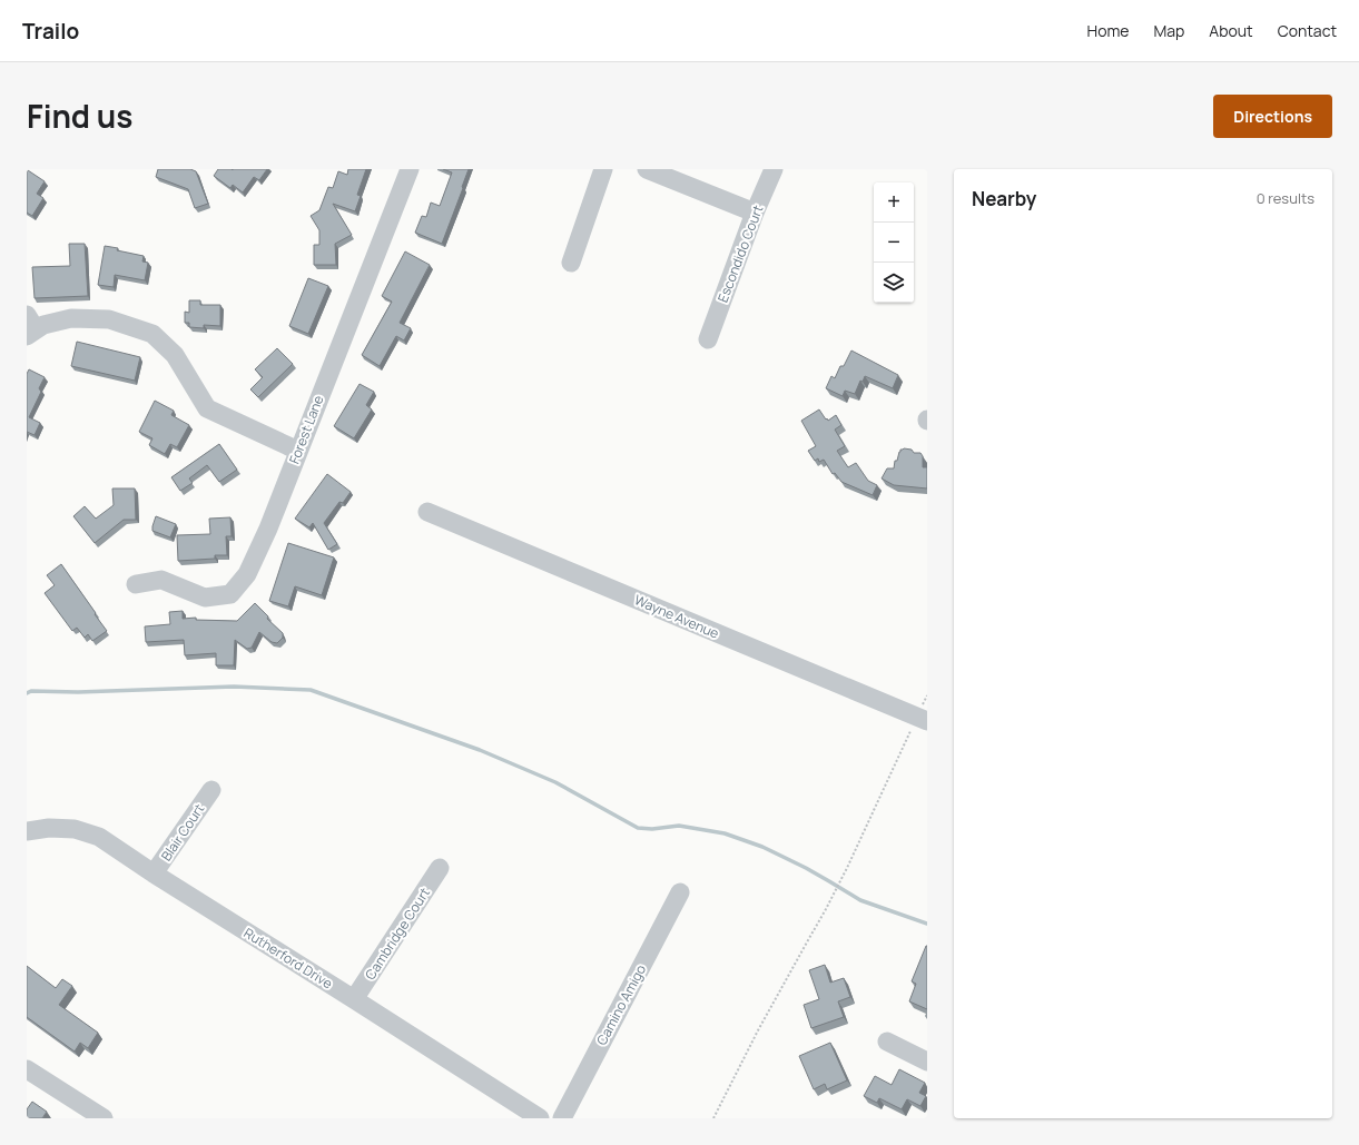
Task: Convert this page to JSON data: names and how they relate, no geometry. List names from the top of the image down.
{
  "streets": {
    "street": [
      "Escondido Court",
      "Forest Lane",
      "Wayne Avenue",
      "Blair Court",
      "Cambridge Court",
      "Rutherford Drive",
      "Camino Amigo"
    ]
  },
  "crossings": [
    ["Blair Court", "Rutherford Drive"],
    ["Cambridge Court", "Rutherford Drive"]
  ],
  "page": {
    "header": "Trailo",
    "nav": [
      "Home",
      "Map",
      "About",
      "Contact"
    ],
    "title": "Find us",
    "buttons": "Directions",
    "heading": ["Nearby", "0 results"],
    "map_buttons": ["+", "−"]
  }
}
